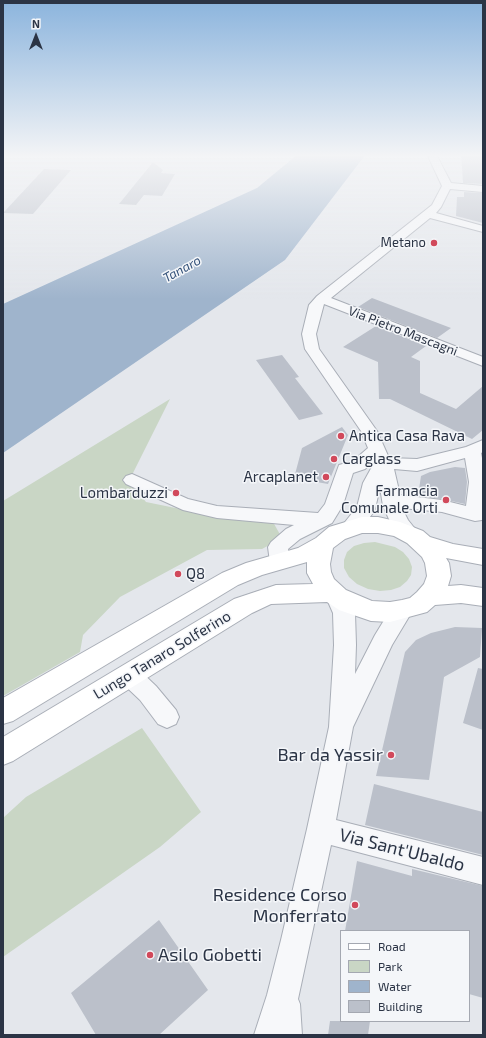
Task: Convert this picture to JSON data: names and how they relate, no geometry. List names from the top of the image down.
{
  "streets": {
    "main road": ["Lungo Tanaro Solferino"],
    "street": ["Via Pietro Mascagni", "Via Sant'Ubaldo"]
  },
  "water": ["Tanaro"],
  "places": [
    "Metano",
    "Antica Casa Rava",
    "Carglass",
    "Arcaplanet",
    "Lombarduzzi",
    "Farmacia Comunale Orti",
    "Q8",
    "Bar da Yassir",
    "Residence Corso Monferrato",
    "Asilo Gobetti"
  ],
  "legend": [
    "Road",
    "Park",
    "Water",
    "Building"
  ],
  "north": "top"
}
